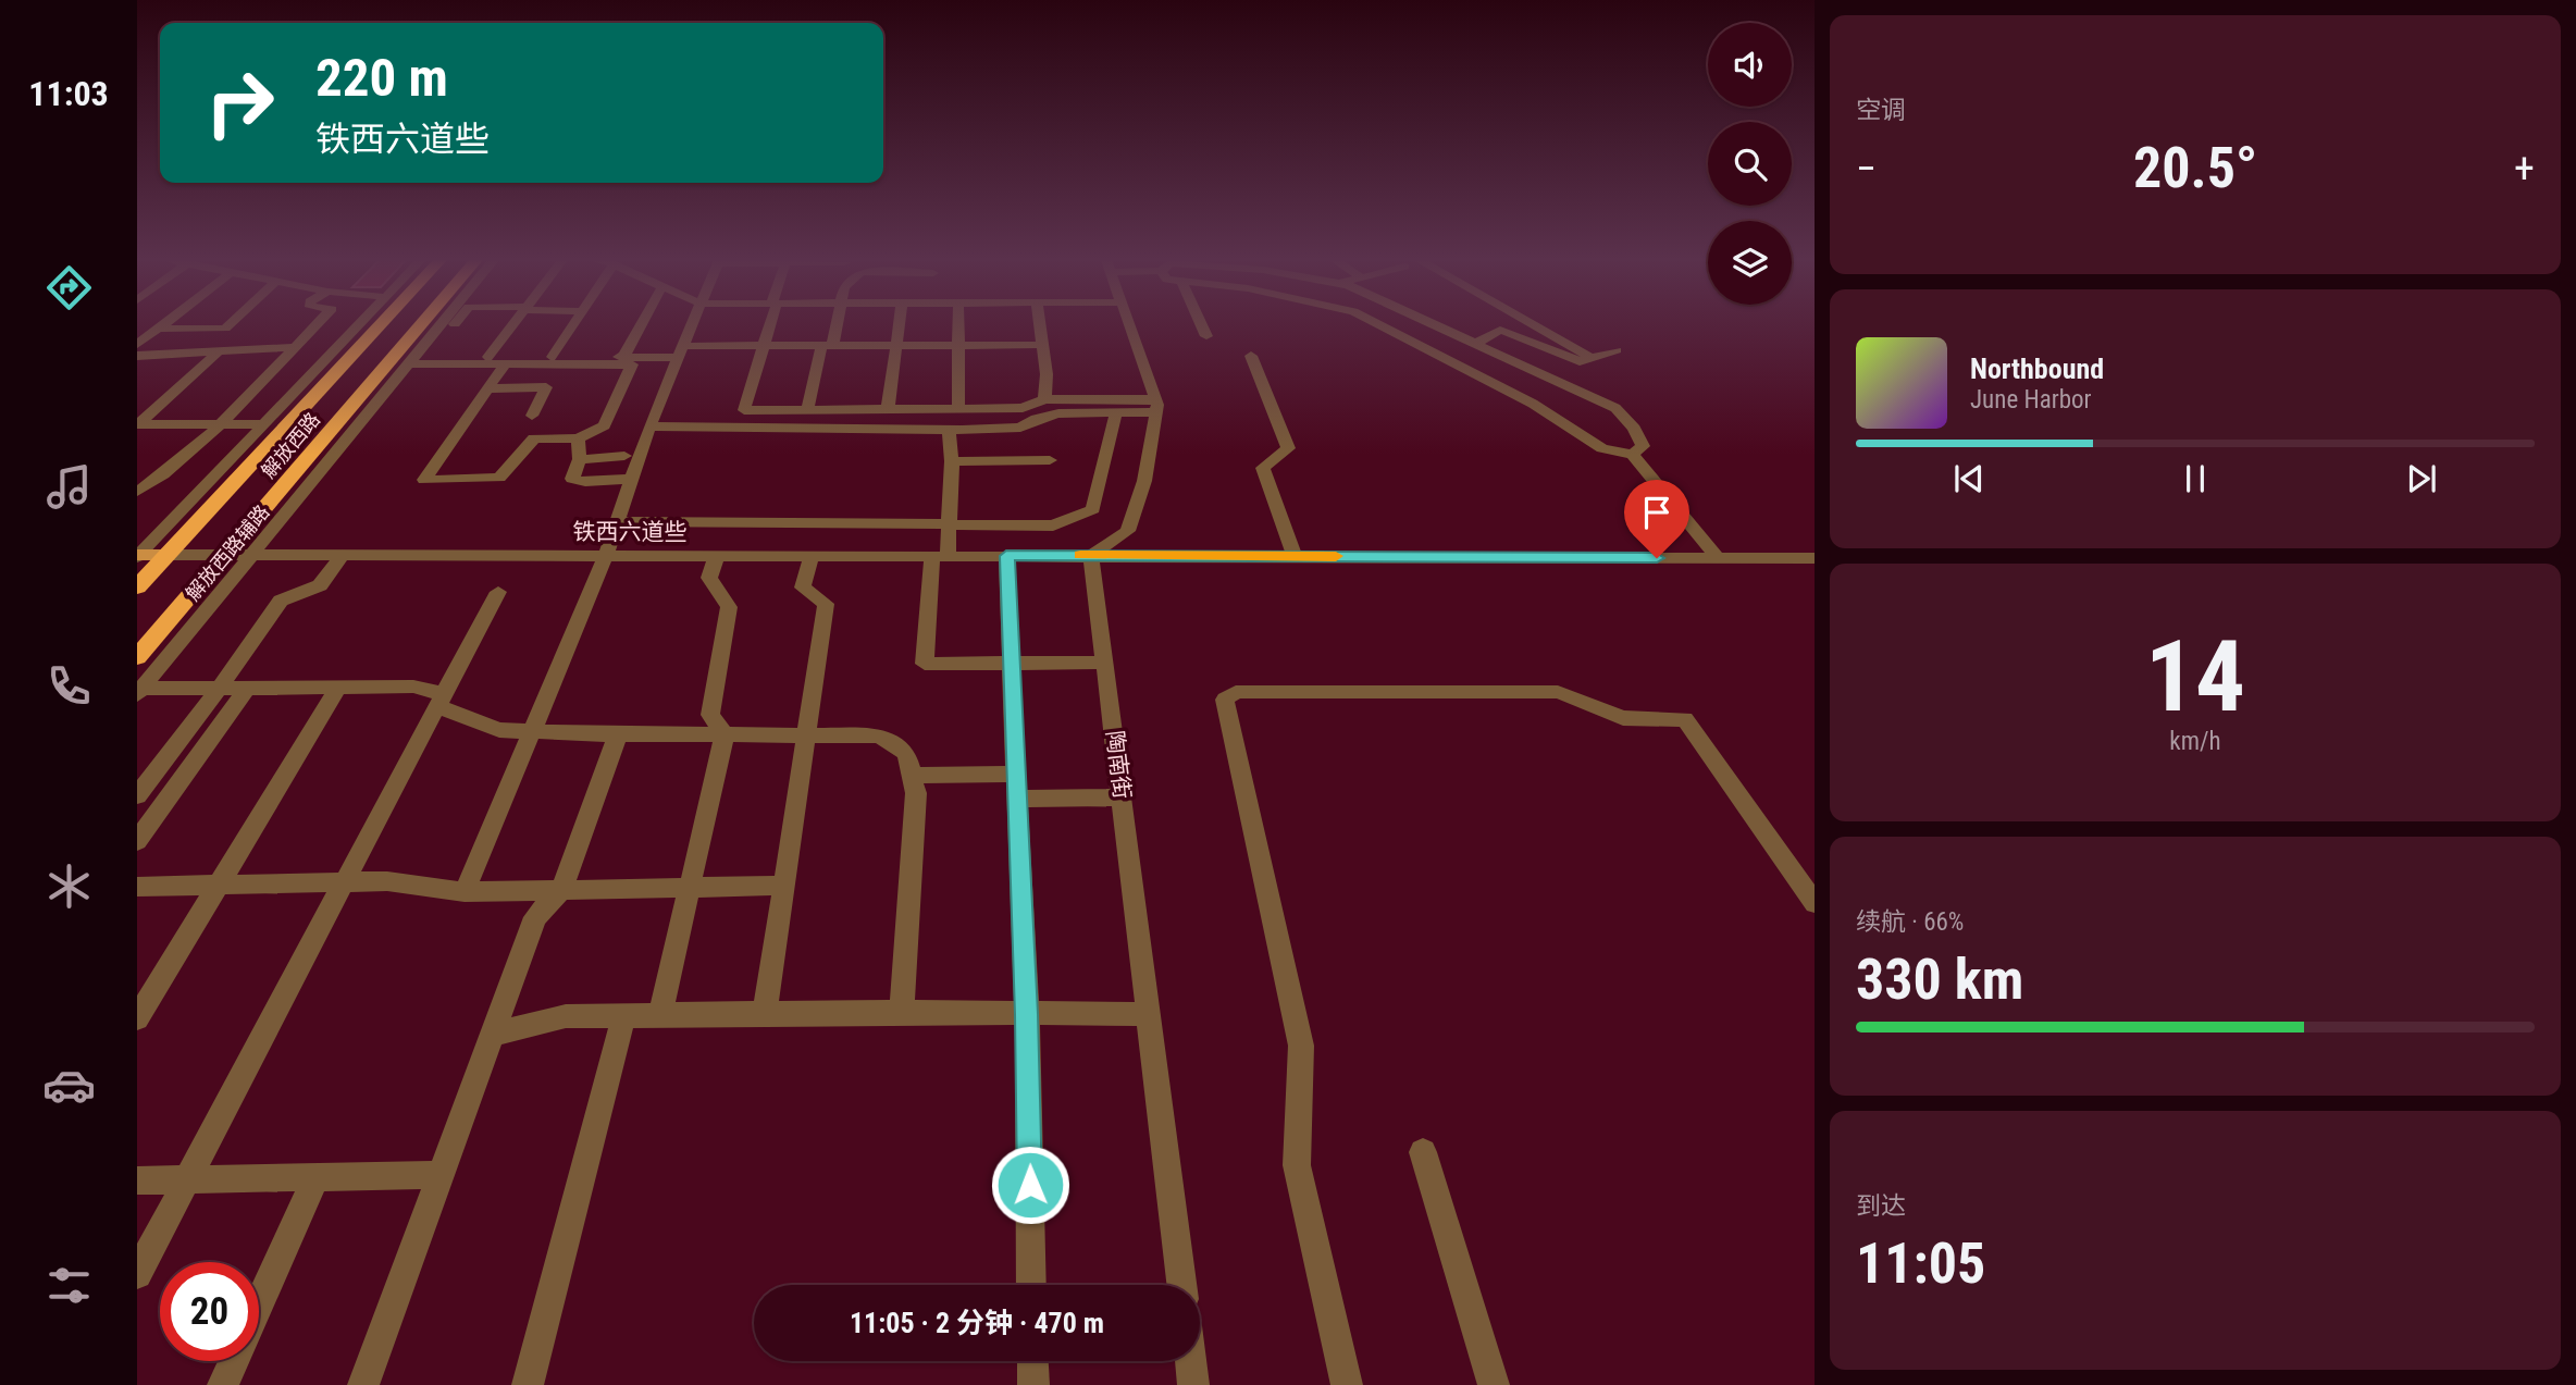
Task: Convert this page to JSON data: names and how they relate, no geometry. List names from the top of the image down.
{
  "streets": {
    "highway": ["解放西路"],
    "street": ["铁西六道些", "解放西路辅路", "陶南街"]
  },
  "crossings": [
    ["解放西路", "铁西六道些"],
    ["铁西六道些", "解放西路辅路"],
    ["铁西六道些", "陶南街"]
  ],
  "page": {
    "tabs": "11:03",
    "tile": [
      "空调",
      ["14", "km/h"],
      ["续航 · 66%", "330 km"],
      ["到达", "11:05"]
    ],
    "turn": ["220 m", "铁西六道些"],
    "heat": ["−", "20.5°", "+"],
    "song": ["Northbound", "June Harbor"],
    "limit": "20",
    "trip": "11:05 · 2 分钟 · 470 m"
  }
}
